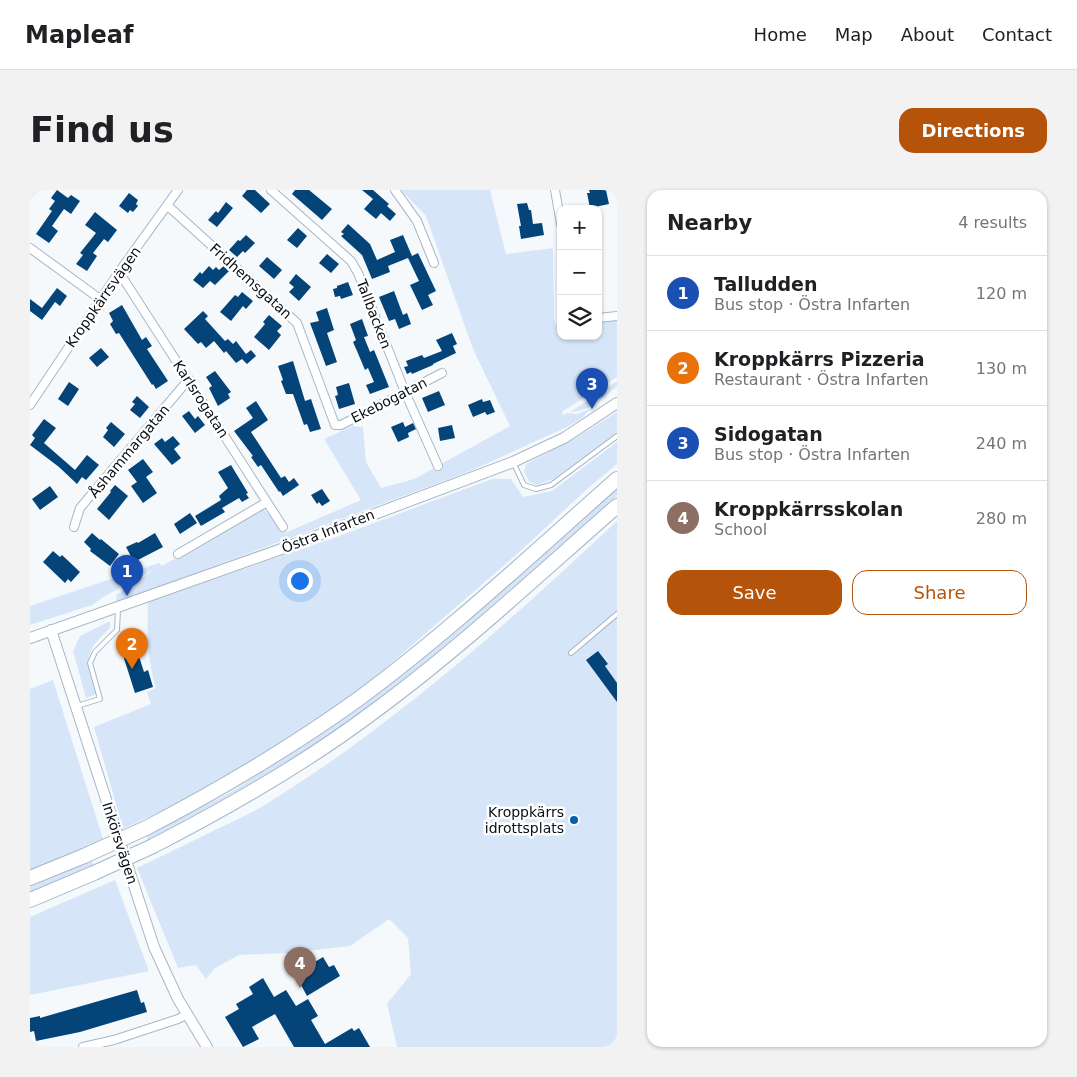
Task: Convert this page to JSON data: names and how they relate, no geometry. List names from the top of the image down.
{
  "streets": {
    "street": [
      "Fridhemsgatan",
      "Kroppkärrsvägen",
      "Tallbacken",
      "Karlsrogatan",
      "Ekebogatan",
      "Åshammargatan",
      "Östra Infarten",
      "Inkörsvägen"
    ]
  },
  "crossings": [
    ["Fridhemsgatan", "Kroppkärrsvägen"],
    ["Fridhemsgatan", "Ekebogatan"],
    ["Kroppkärrsvägen", "Karlsrogatan"],
    ["Tallbacken", "Ekebogatan"],
    ["Karlsrogatan", "Åshammargatan"],
    ["Östra Infarten", "Inkörsvägen"]
  ],
  "places": ["Kroppkärrs idrottsplats"],
  "page": {
    "header": "Mapleaf",
    "nav": [
      "Home",
      "Map",
      "About",
      "Contact"
    ],
    "buttons": [
      "Directions",
      ["Save", "Share"]
    ],
    "title": "Find us",
    "heading": ["Nearby", "4 results"],
    "map_buttons": ["+", "−"],
    "list": [
      {
        "mark": "1",
        "name": "Talludden",
        "note": "Bus stop · Östra Infarten",
        "value": "120 m"
      },
      {
        "mark": "2",
        "name": "Kroppkärrs Pizzeria",
        "note": "Restaurant · Östra Infarten",
        "value": "130 m"
      },
      {
        "mark": "3",
        "name": "Sidogatan",
        "note": "Bus stop · Östra Infarten",
        "value": "240 m"
      },
      {
        "mark": "4",
        "name": "Kroppkärrsskolan",
        "note": "School",
        "value": "280 m"
      }
    ],
    "pins": [
      "3",
      "1",
      "2",
      "4"
    ]
  }
}
